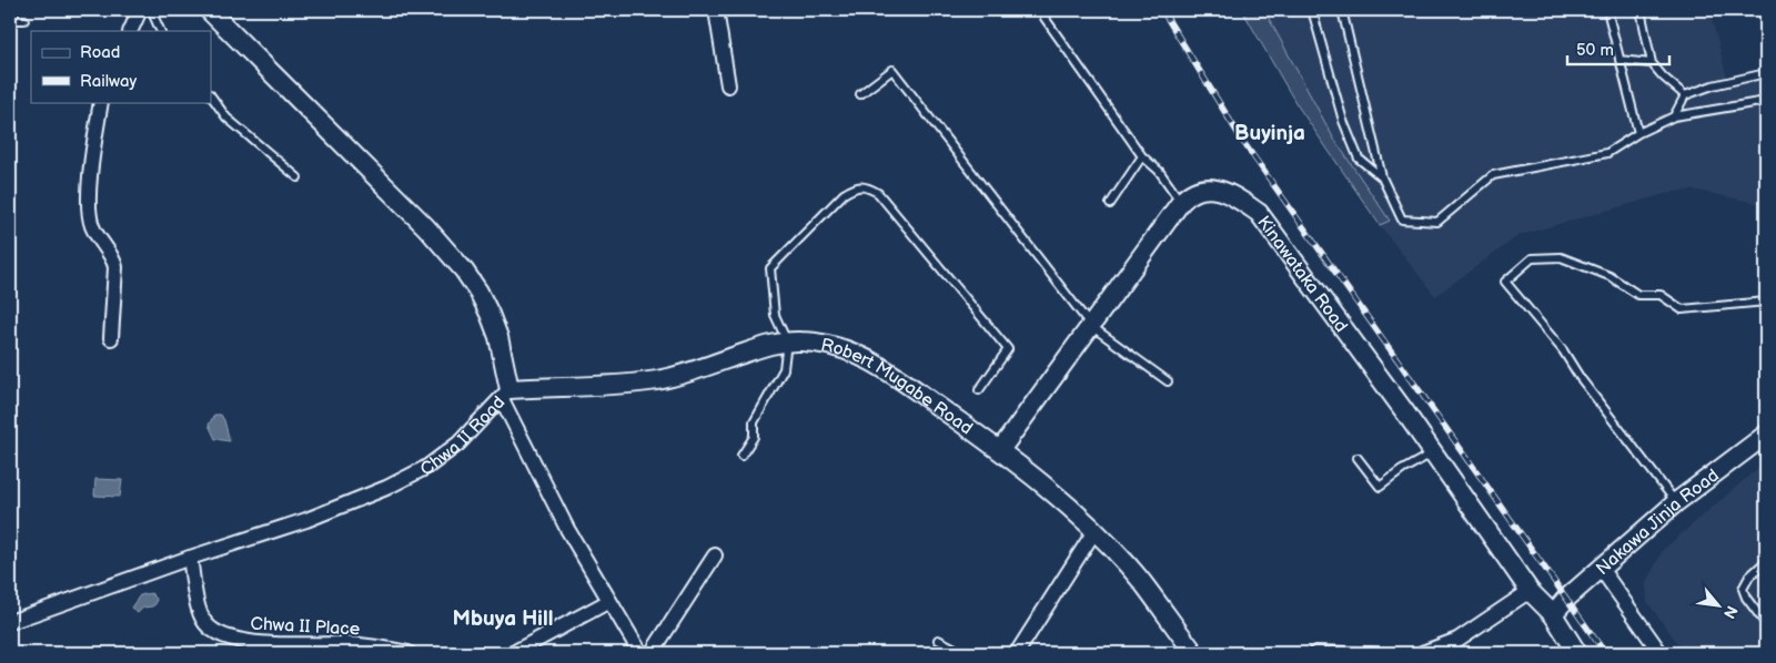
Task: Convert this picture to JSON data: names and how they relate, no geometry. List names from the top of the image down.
{
  "streets": {
    "street": [
      "Kinawataka Road",
      "Robert Mugabe Road",
      "Chwa II Road",
      "Nakawa Jinja Road",
      "Chwa II Place"
    ]
  },
  "crossings": [
    ["Kinawataka Road", "Robert Mugabe Road"],
    ["Kinawataka Road", "Nakawa Jinja Road"],
    ["Robert Mugabe Road", "Chwa II Road"],
    ["Chwa II Road", "Chwa II Place"]
  ],
  "districts": ["Buyinja", "Mbuya Hill"],
  "legend": ["Road", "Railway"],
  "scale_bar": "50 m",
  "north": "bottom right"
}
